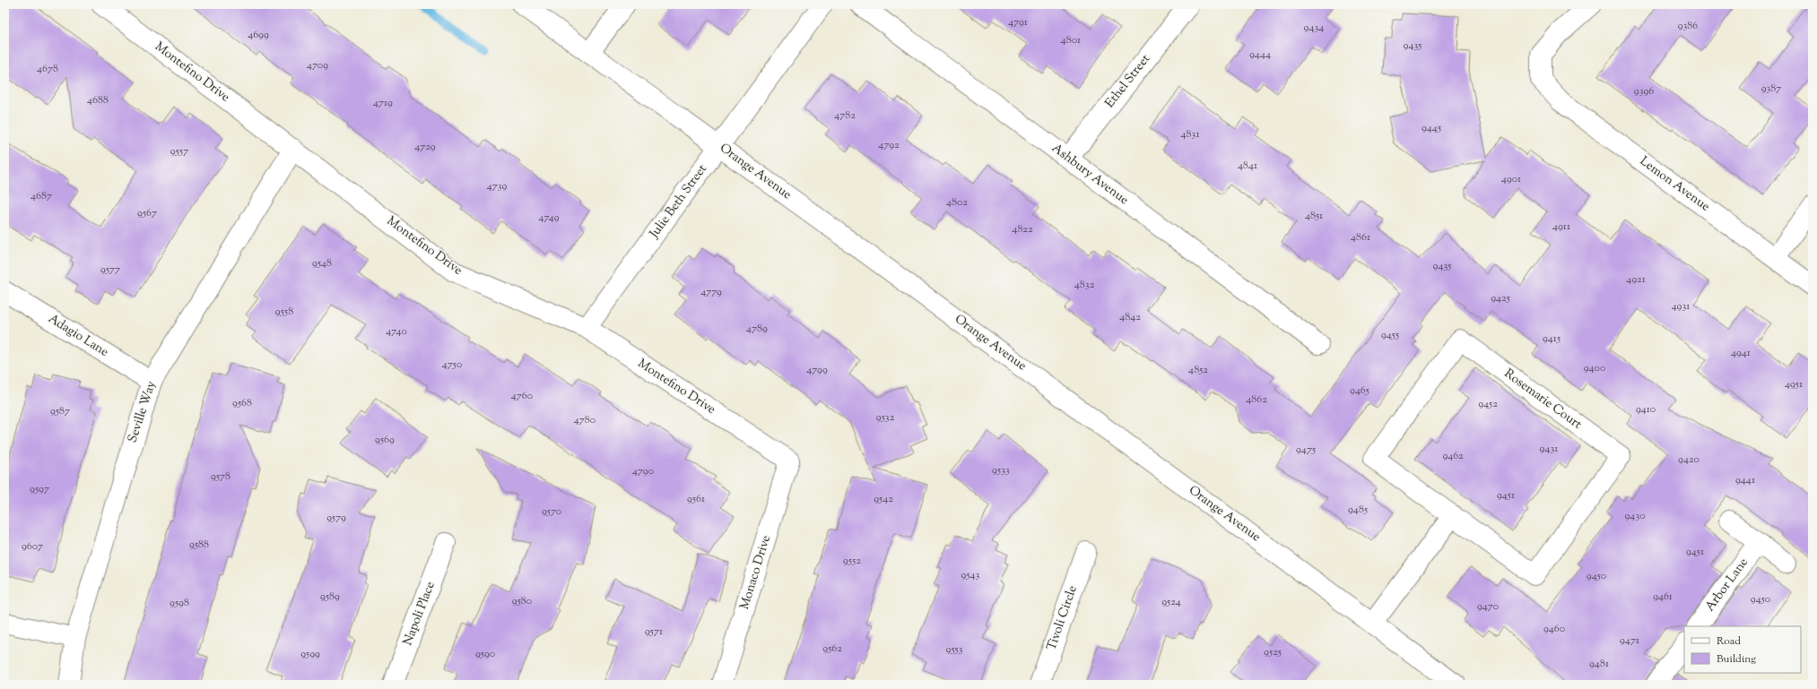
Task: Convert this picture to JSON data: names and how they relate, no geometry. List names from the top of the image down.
{
  "streets": {
    "street": [
      "Montefino Drive",
      "Ethel Street",
      "Orange Avenue",
      "Ashbury Avenue",
      "Lemon Avenue",
      "Julie Beth Street",
      "Adagio Lane",
      "Rosemarie Court",
      "Seville Way",
      "Monaco Drive",
      "Arbor Lane",
      "Napoli Place",
      "Tivoli Circle"
    ]
  },
  "crossings": [
    ["Montefino Drive", "Julie Beth Street"],
    ["Montefino Drive", "Seville Way"],
    ["Montefino Drive", "Monaco Drive"],
    ["Ethel Street", "Ashbury Avenue"],
    ["Orange Avenue", "Julie Beth Street"],
    ["Adagio Lane", "Seville Way"]
  ],
  "house_numbers": [
    "4791",
    "9386",
    "9434",
    "4699",
    "4801",
    "9435",
    "9444",
    "4709",
    "4678",
    "9387",
    "9396",
    "4688",
    "4719",
    "4782",
    "9445",
    "4831",
    "4792",
    "4729",
    "9557",
    "4841",
    "4901",
    "4739",
    "4687",
    "4802",
    "9567",
    "4851",
    "4749",
    "4911",
    "4822",
    "4861",
    "9548",
    "9435",
    "9577",
    "4921",
    "4832",
    "4779",
    "9425",
    "4931",
    "9558",
    "4842",
    "4789",
    "4740",
    "9455",
    "9415",
    "4941",
    "4750",
    "9400",
    "4799",
    "4852",
    "4951",
    "9465",
    "4760",
    "4862",
    "9568",
    "9452",
    "9410",
    "9587",
    "9532",
    "4780",
    "9569",
    "9431",
    "9475",
    "9462",
    "9420",
    "9533",
    "4790",
    "9578",
    "9441",
    "9597",
    "9451",
    "9561",
    "9542",
    "9485",
    "9570",
    "9430",
    "9579",
    "9588",
    "9607",
    "9451",
    "9552",
    "9543",
    "9450",
    "9589",
    "9461",
    "9450",
    "9580",
    "9524",
    "9598",
    "9470",
    "9460",
    "9571",
    "9471",
    "9562",
    "9553",
    "9525",
    "9599",
    "9590",
    "9481"
  ],
  "legend": ["Road", "Building"]
}
